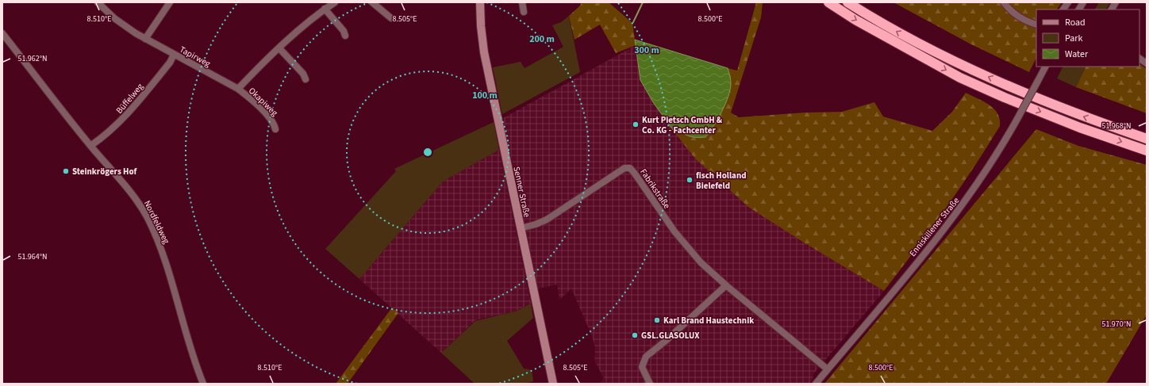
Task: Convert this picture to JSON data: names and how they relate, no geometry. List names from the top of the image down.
{
  "streets": {
    "street": [
      "Tapirweg",
      "Büffelweg",
      "Okapiweg",
      "Fabrikstraße",
      "Senner Straße",
      "Nordfeldweg",
      "Enniskillener Straße"
    ]
  },
  "crossings": [
    ["Tapirweg", "Büffelweg"],
    ["Tapirweg", "Okapiweg"],
    ["Büffelweg", "Nordfeldweg"],
    ["Fabrikstraße", "Senner Straße"],
    ["Fabrikstraße", "Enniskillener Straße"]
  ],
  "places": [
    "Kurt Pietsch GmbH & Co. KG - Fachcenter",
    "Steinkrögers Hof",
    "fisch Holland Bielefeld",
    "Karl Brand Haustechnik",
    "GSL.GLASOLUX"
  ],
  "legend": ["Road", "Park", "Water"],
  "coordinates": [
    "8.510°E",
    "8.505°E",
    "8.500°E",
    "51.962°N",
    "51.968°N",
    "51.964°N",
    "51.970°N"
  ],
  "rings": ["200 m", "300 m", "100 m"]
}
